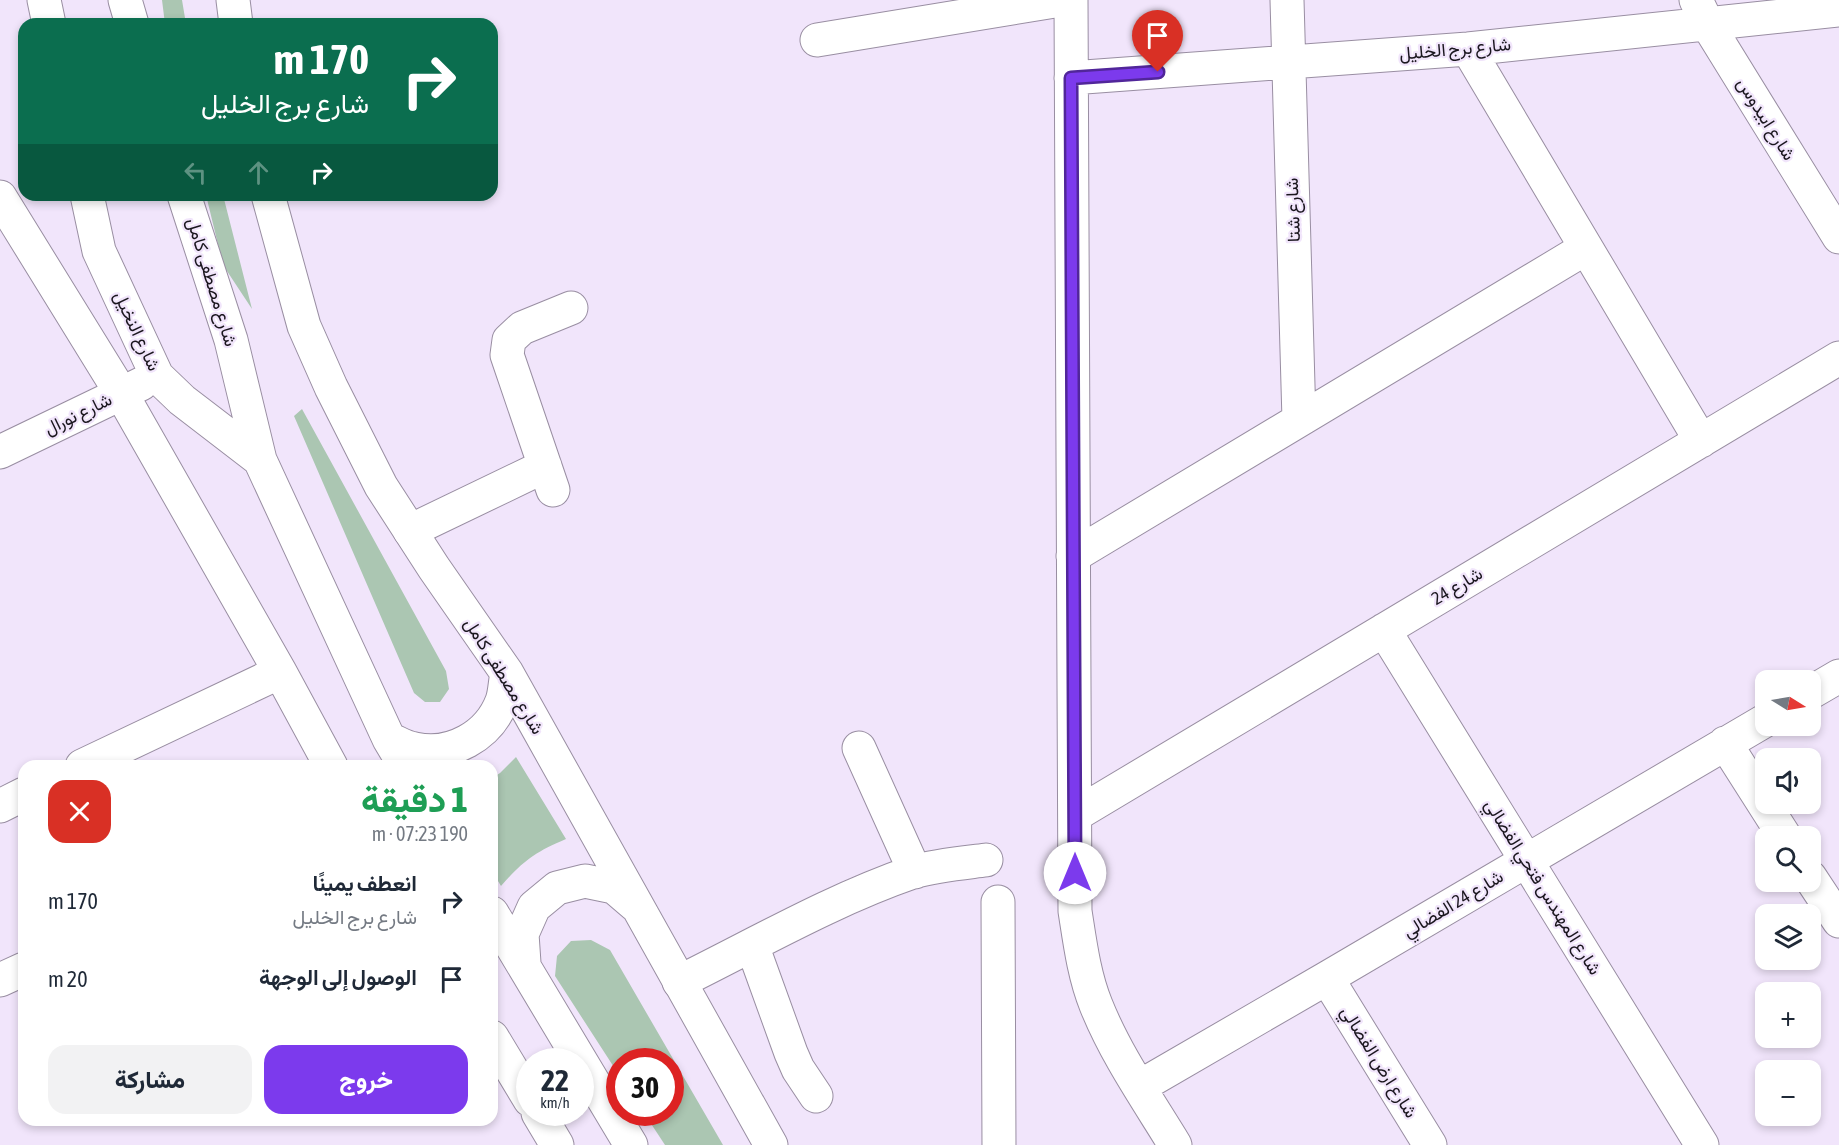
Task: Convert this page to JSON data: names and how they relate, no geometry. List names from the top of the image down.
{
  "streets": {
    "street": [
      "شارع برج الخليل",
      "شارع ابيدوس",
      "شارع شتا",
      "شارع مصطفى كامل",
      "شارع النخيل",
      "شارع نورال",
      "شارع 24",
      "شارع المهندس فتحي الفضالي",
      "شارع 24 الفضالي",
      "شارع ارض الفضالي"
    ]
  },
  "crossings": [
    ["شارع برج الخليل", "شارع ابيدوس"],
    ["شارع برج الخليل", "شارع شتا"],
    ["شارع مصطفى كامل", "شارع النخيل"],
    ["شارع النخيل", "شارع نورال"],
    ["شارع 24", "شارع المهندس فتحي الفضالي"],
    ["شارع المهندس فتحي الفضالي", "شارع 24 الفضالي"],
    ["شارع 24 الفضالي", "شارع ارض الفضالي"]
  ],
  "north": "right",
  "page": {
    "turn": ["170 m", "شارع برج الخليل"],
    "map_buttons": ["+", "−"],
    "heading": ["1 دقيقة", "190 m · 07:23"],
    "list": [
      {
        "name": "انعطف يمينًا",
        "note": "شارع برج الخليل",
        "value": "170 m"
      },
      {
        "name": "الوصول إلى الوجهة",
        "value": "20 m"
      }
    ],
    "buttons": ["خروج", "مشاركة"],
    "speed": "22 km/h",
    "limit": "30"
  }
}
